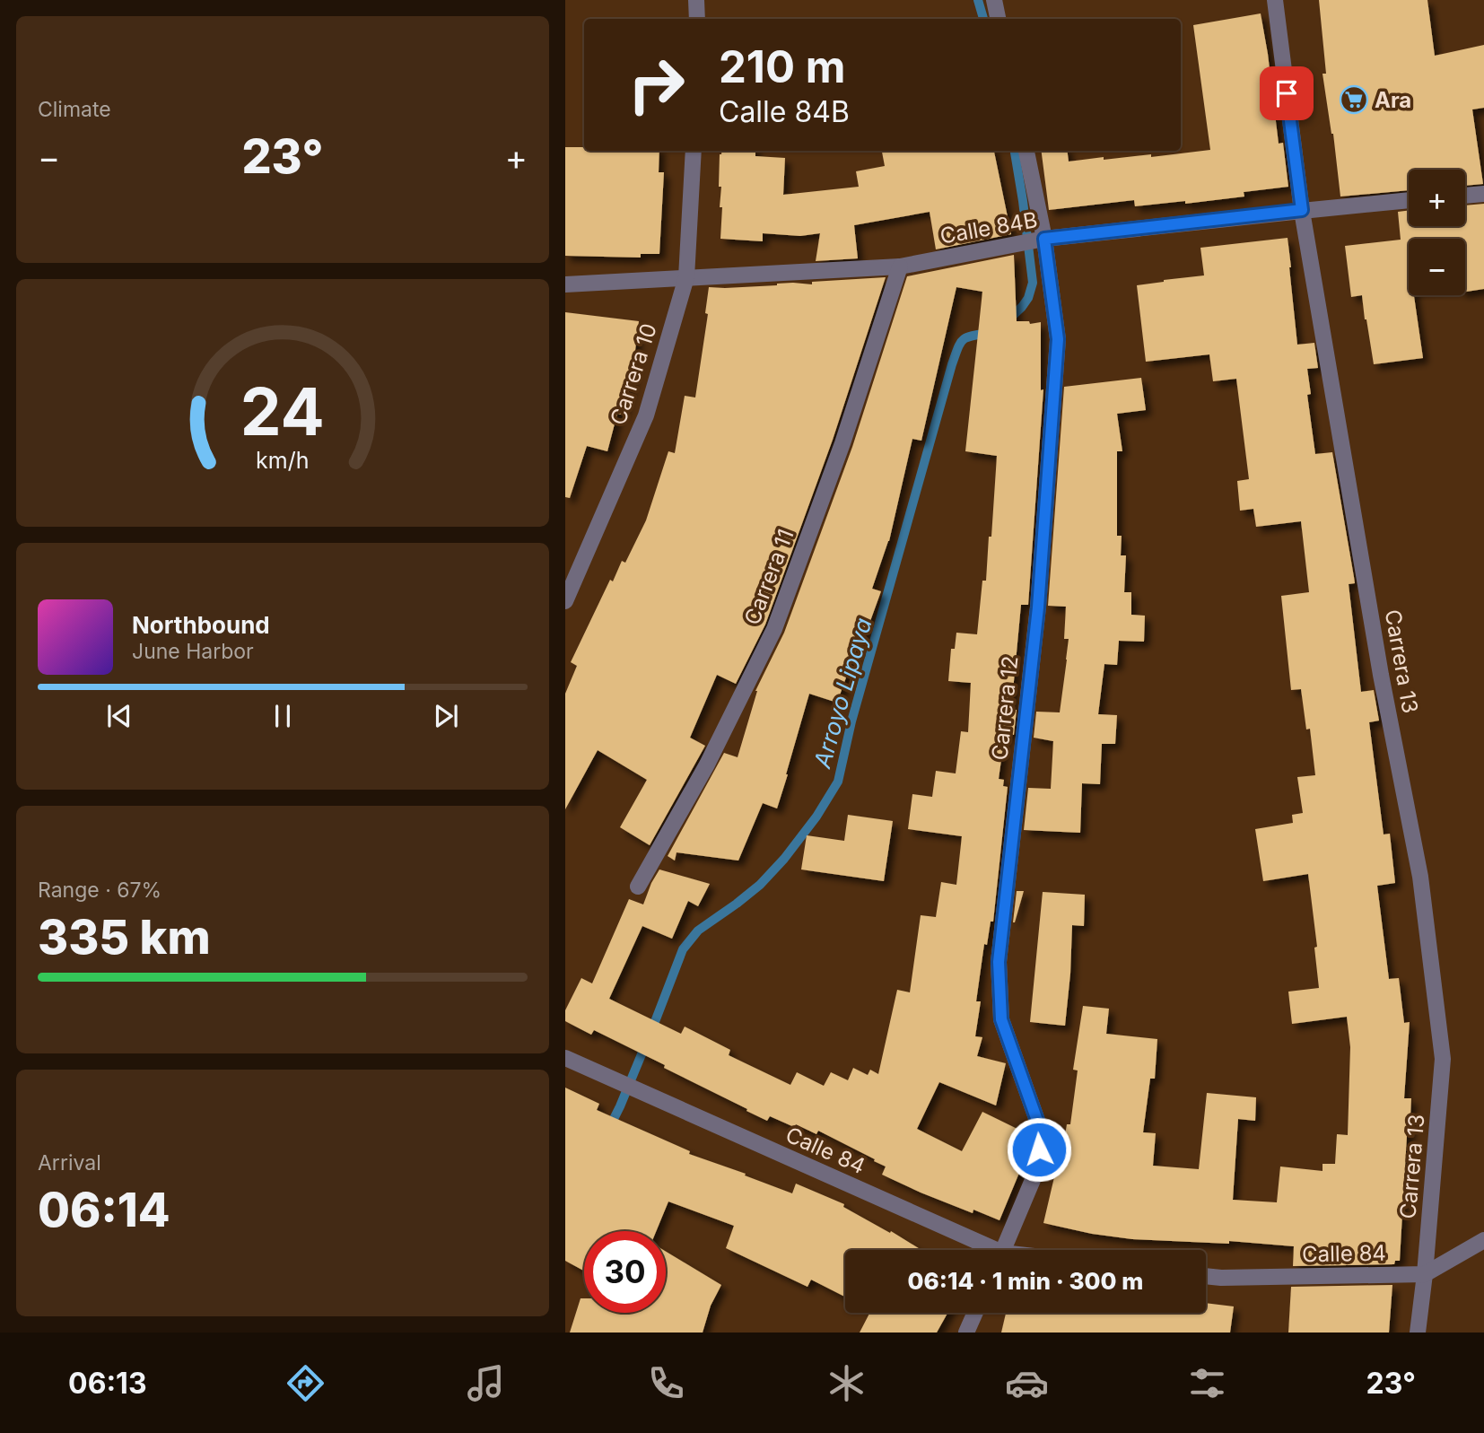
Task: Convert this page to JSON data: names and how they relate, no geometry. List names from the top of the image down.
{
  "streets": {
    "street": [
      "Calle 84B",
      "Carrera 10",
      "Carrera 11",
      "Carrera 13",
      "Carrera 12",
      "Calle 84"
    ]
  },
  "crossings": [
    ["Calle 84B", "Carrera 10"],
    ["Calle 84B", "Carrera 11"],
    ["Calle 84B", "Carrera 13"],
    ["Calle 84B", "Carrera 12"],
    ["Carrera 13", "Calle 84"]
  ],
  "water": ["Arroyo Lipaya"],
  "places": {
    "supermarket": ["Ara"]
  },
  "page": {
    "tile": [
      "Climate",
      ["Range · 67%", "335 km"],
      ["Arrival", "06:14"]
    ],
    "turn": ["210 m", "Calle 84B"],
    "heat": ["−", "23°", "+"],
    "map_buttons": ["+", "−"],
    "song": ["Northbound", "June Harbor"],
    "limit": "30",
    "trip": "06:14 · 1 min · 300 m",
    "tabs": ["06:13", "23°"],
    "gauge": ["24", "km/h"]
  }
}
